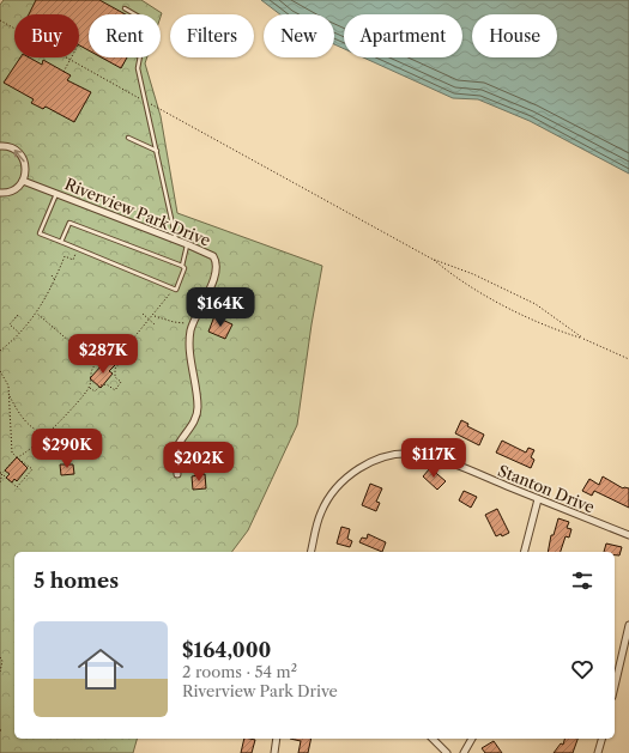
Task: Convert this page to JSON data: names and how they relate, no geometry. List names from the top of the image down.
{
  "streets": {
    "street": ["Riverview Park Drive", "Stanton Drive"]
  },
  "page": {
    "chip": [
      "Buy",
      "Rent",
      "Filters",
      "New",
      "Apartment",
      "House"
    ],
    "price": [
      "$164K",
      "$287K",
      "$290K",
      "$117K",
      "$202K"
    ],
    "heading": "5 homes",
    "list": [
      {
        "name": "$164,000",
        "note": "2 rooms · 54 m² · Riverview Park Drive"
      }
    ]
  }
}
